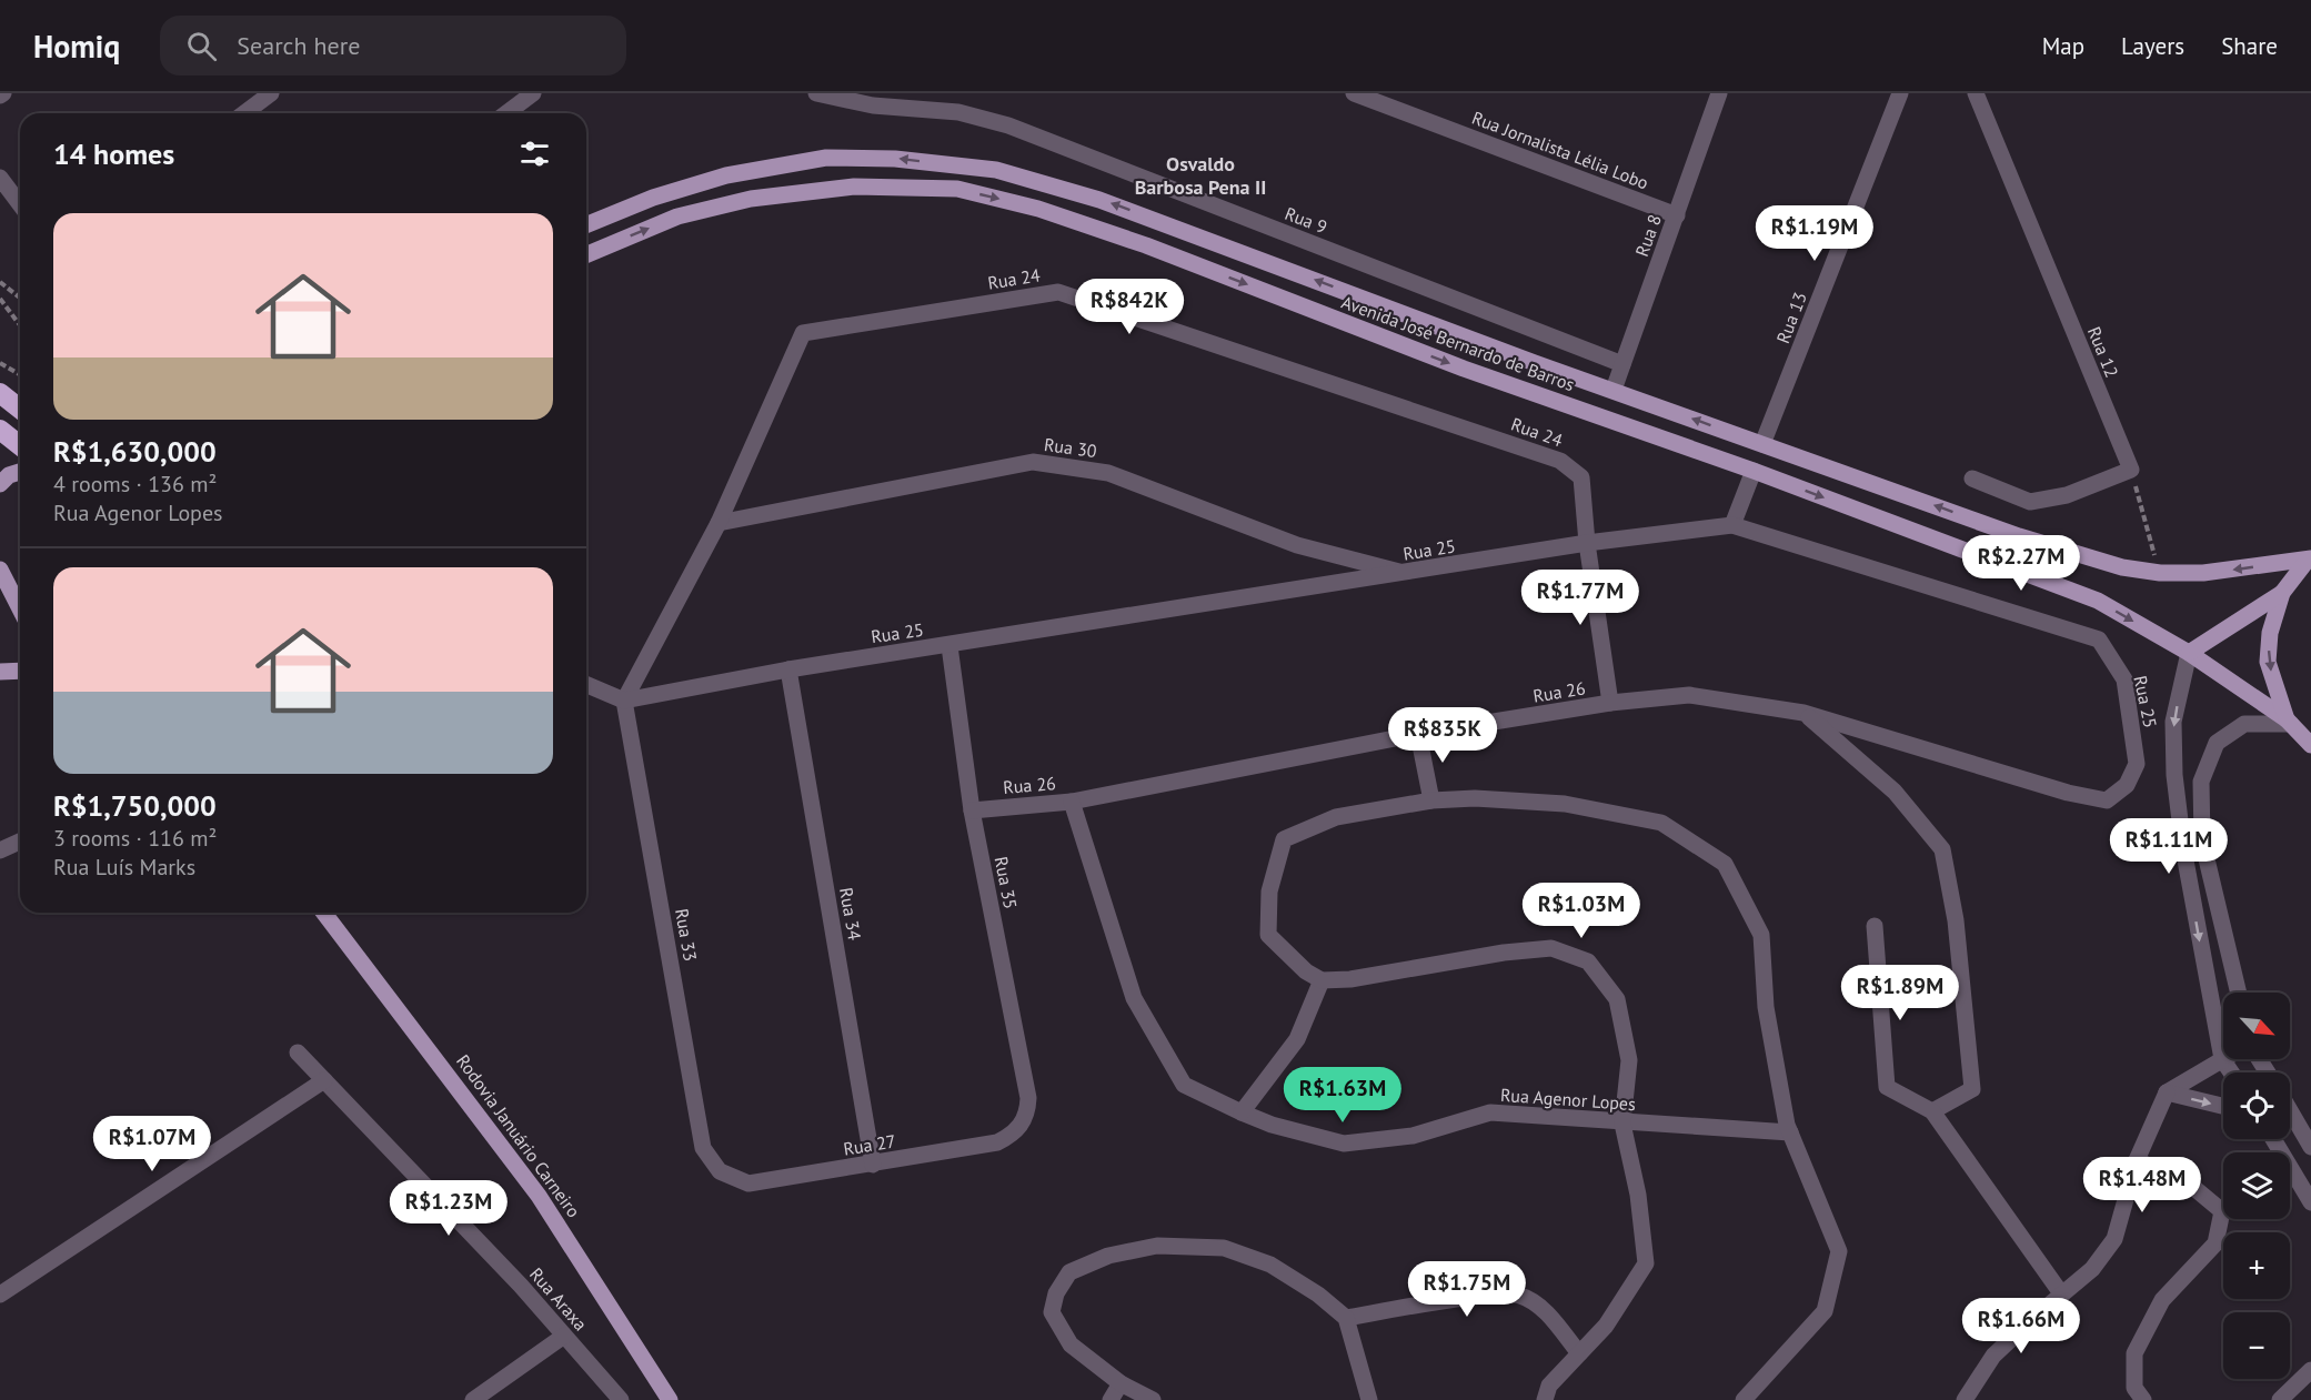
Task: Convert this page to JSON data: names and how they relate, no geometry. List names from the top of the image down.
{
  "streets": {
    "main road": ["Avenida José Bernardo de Barros", "Rodovia Januário Carneiro"],
    "street": [
      "Rua Jornalista Lélia Lobo",
      "Rua 9",
      "Rua 8",
      "Rua 24",
      "Rua 13",
      "Rua 12",
      "Rua 30",
      "Rua 25",
      "Rua 26",
      "Rua 35",
      "Rua 34",
      "Rua 33",
      "Rua Agenor Lopes",
      "Rua 27",
      "Rua Araxa"
    ]
  },
  "crossings": [
    ["Rua Jornalista Lélia Lobo", "Rua 8"],
    ["Rua 9", "Rua 8"],
    ["Rua 8", "Avenida José Bernardo de Barros"],
    ["Rua 24", "Rua 30"],
    ["Rua 24", "Rua 25"],
    ["Rua 24", "Rua 26"],
    ["Rua 24", "Rua 33"],
    ["Rua 13", "Avenida José Bernardo de Barros"],
    ["Rua 30", "Rua 25"],
    ["Rua 25", "Rua 26"],
    ["Rua 25", "Rua 35"],
    ["Rua 25", "Rua 34"],
    ["Rua 25", "Rua 33"],
    ["Rua 26", "Rua 35"],
    ["Rua 26", "Rua Agenor Lopes"],
    ["Rua 35", "Rua 27"],
    ["Rua 34", "Rua 27"],
    ["Rua 33", "Rua 27"]
  ],
  "districts": ["Osvaldo Barbosa Pena II"],
  "north": "bottom right",
  "page": {
    "header": "Homiq",
    "search": "Search here",
    "nav": ["Map", "Layers", "Share"],
    "heading": "14 homes",
    "list": [
      {
        "name": "R$1,630,000",
        "note": "4 rooms · 136 m² · Rua Agenor Lopes"
      },
      {
        "name": "R$1,750,000",
        "note": "3 rooms · 116 m² · Rua Luís Marks"
      }
    ],
    "price": [
      "R$1.19M",
      "R$842K",
      "R$2.27M",
      "R$1.77M",
      "R$835K",
      "R$1.11M",
      "R$1.03M",
      "R$1.89M",
      "R$1.63M",
      "R$1.07M",
      "R$1.48M",
      "R$1.23M",
      "R$1.75M",
      "R$1.66M"
    ],
    "map_buttons": ["+", "−"]
  }
}
